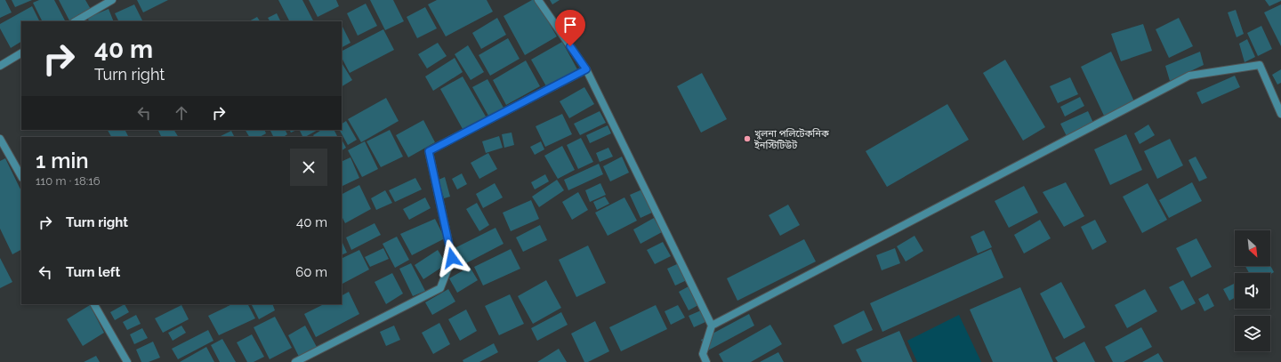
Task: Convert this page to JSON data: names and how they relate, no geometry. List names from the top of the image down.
{
  "places": ["খুলনা পলিটেকনিক ইনস্টিটিউট"],
  "north": "bottom right",
  "page": {
    "turn": ["40 m", "Turn right"],
    "heading": ["1 min", "110 m · 18:16"],
    "list": [
      {
        "name": "Turn right",
        "value": "40 m"
      },
      {
        "name": "Turn left",
        "value": "60 m"
      }
    ]
  }
}
